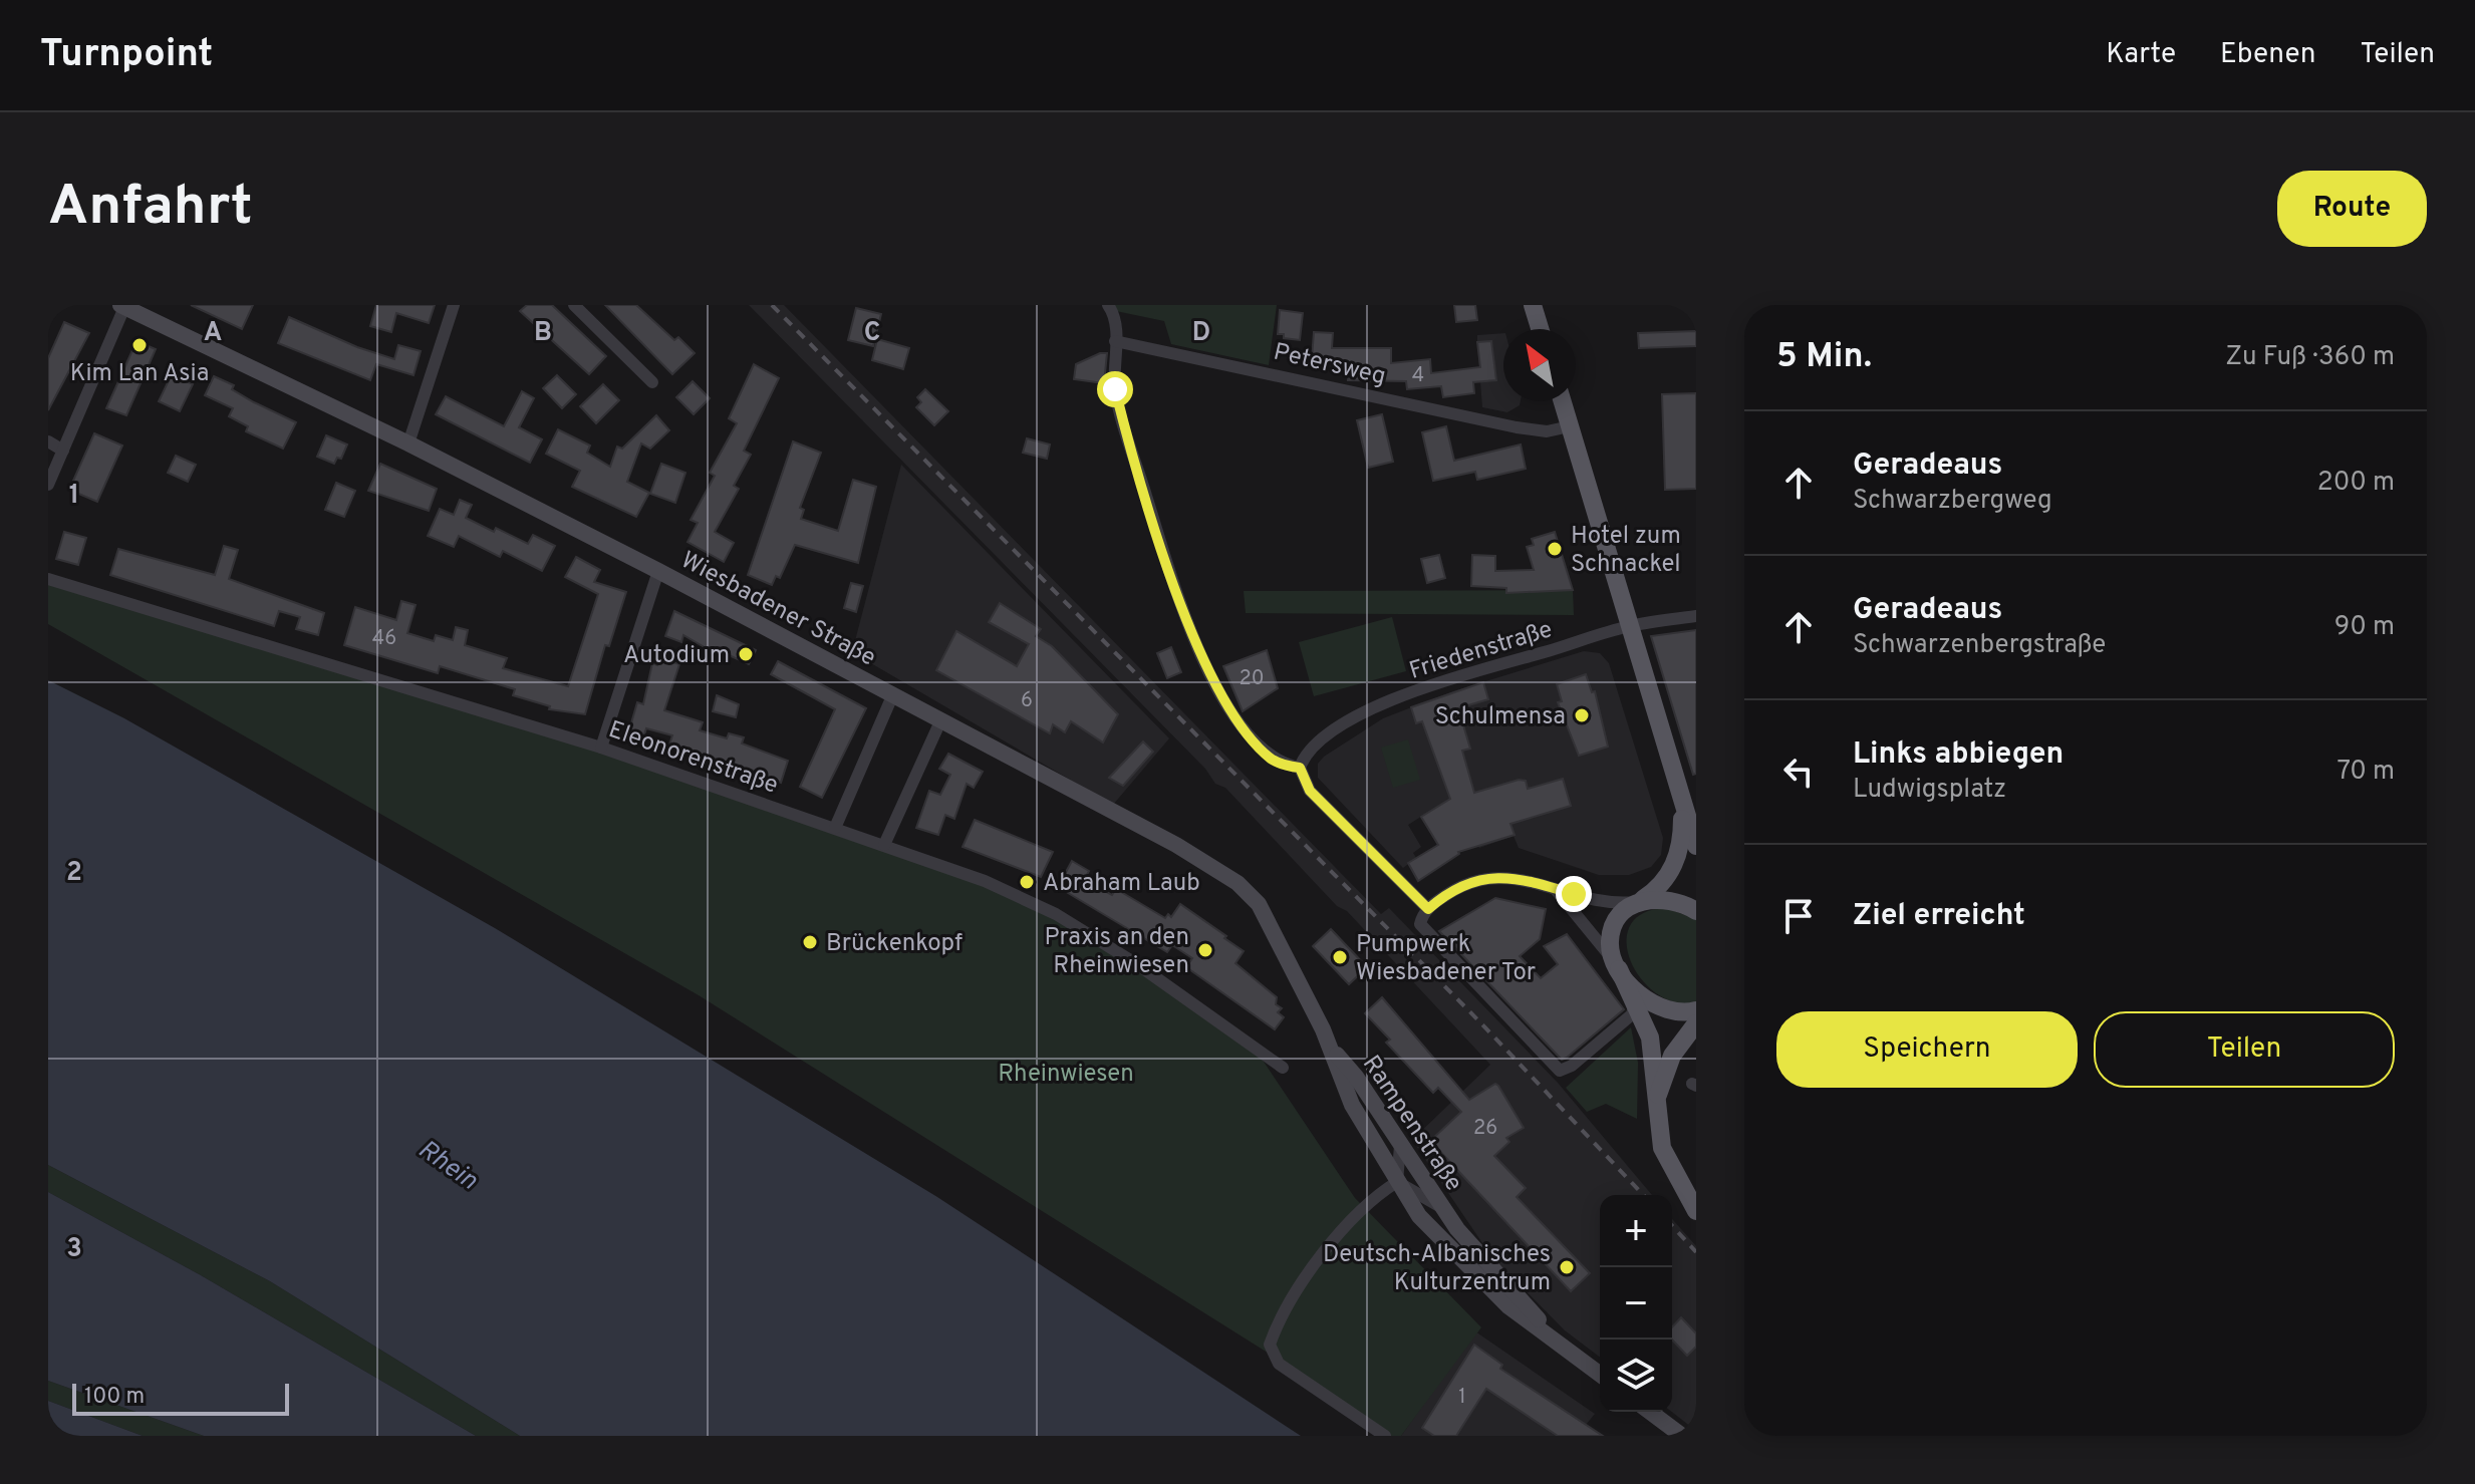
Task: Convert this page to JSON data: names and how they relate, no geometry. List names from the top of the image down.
{
  "streets": {
    "main road": ["Wiesbadener Straße", "Rampenstraße"],
    "street": ["Petersweg", "Friedenstraße", "Eleonorenstraße"]
  },
  "crossings": [
    ["Wiesbadener Straße", "Rampenstraße"]
  ],
  "water": ["Rhein"],
  "parks": ["Rheinwiesen"],
  "places": [
    "Kim Lan Asia",
    "Hotel zum Schnackel",
    "Autodium",
    "Schulmensa",
    "Abraham Laub",
    "Brückenkopf",
    "Praxis an den Rheinwiesen",
    "Pumpwerk Wiesbadener Tor",
    "Deutsch-Albanisches Kulturzentrum"
  ],
  "house_numbers": [
    "4",
    "46",
    "20",
    "6",
    "26",
    "1"
  ],
  "scale_bar": "100 m",
  "north": "top left",
  "page": {
    "header": "Turnpoint",
    "nav": ["Karte", "Ebenen", "Teilen"],
    "buttons": [
      "Route",
      ["Speichern", "Teilen"]
    ],
    "title": "Anfahrt",
    "heading": ["5 Min.", "Zu Fuß · 360 m"],
    "list": [
      ["Geradeaus", "Schwarzbergweg", "200 m"],
      ["Geradeaus", "Schwarzenbergstraße", "90 m"],
      ["Links abbiegen", "Ludwigsplatz", "70 m"],
      "Ziel erreicht"
    ],
    "map_buttons": ["+", "−"],
    "scale": "100 m"
  },
  "grid": {
    "columns": [
      "A",
      "B",
      "C",
      "D"
    ],
    "rows": ["1", "2", "3"]
  }
}
